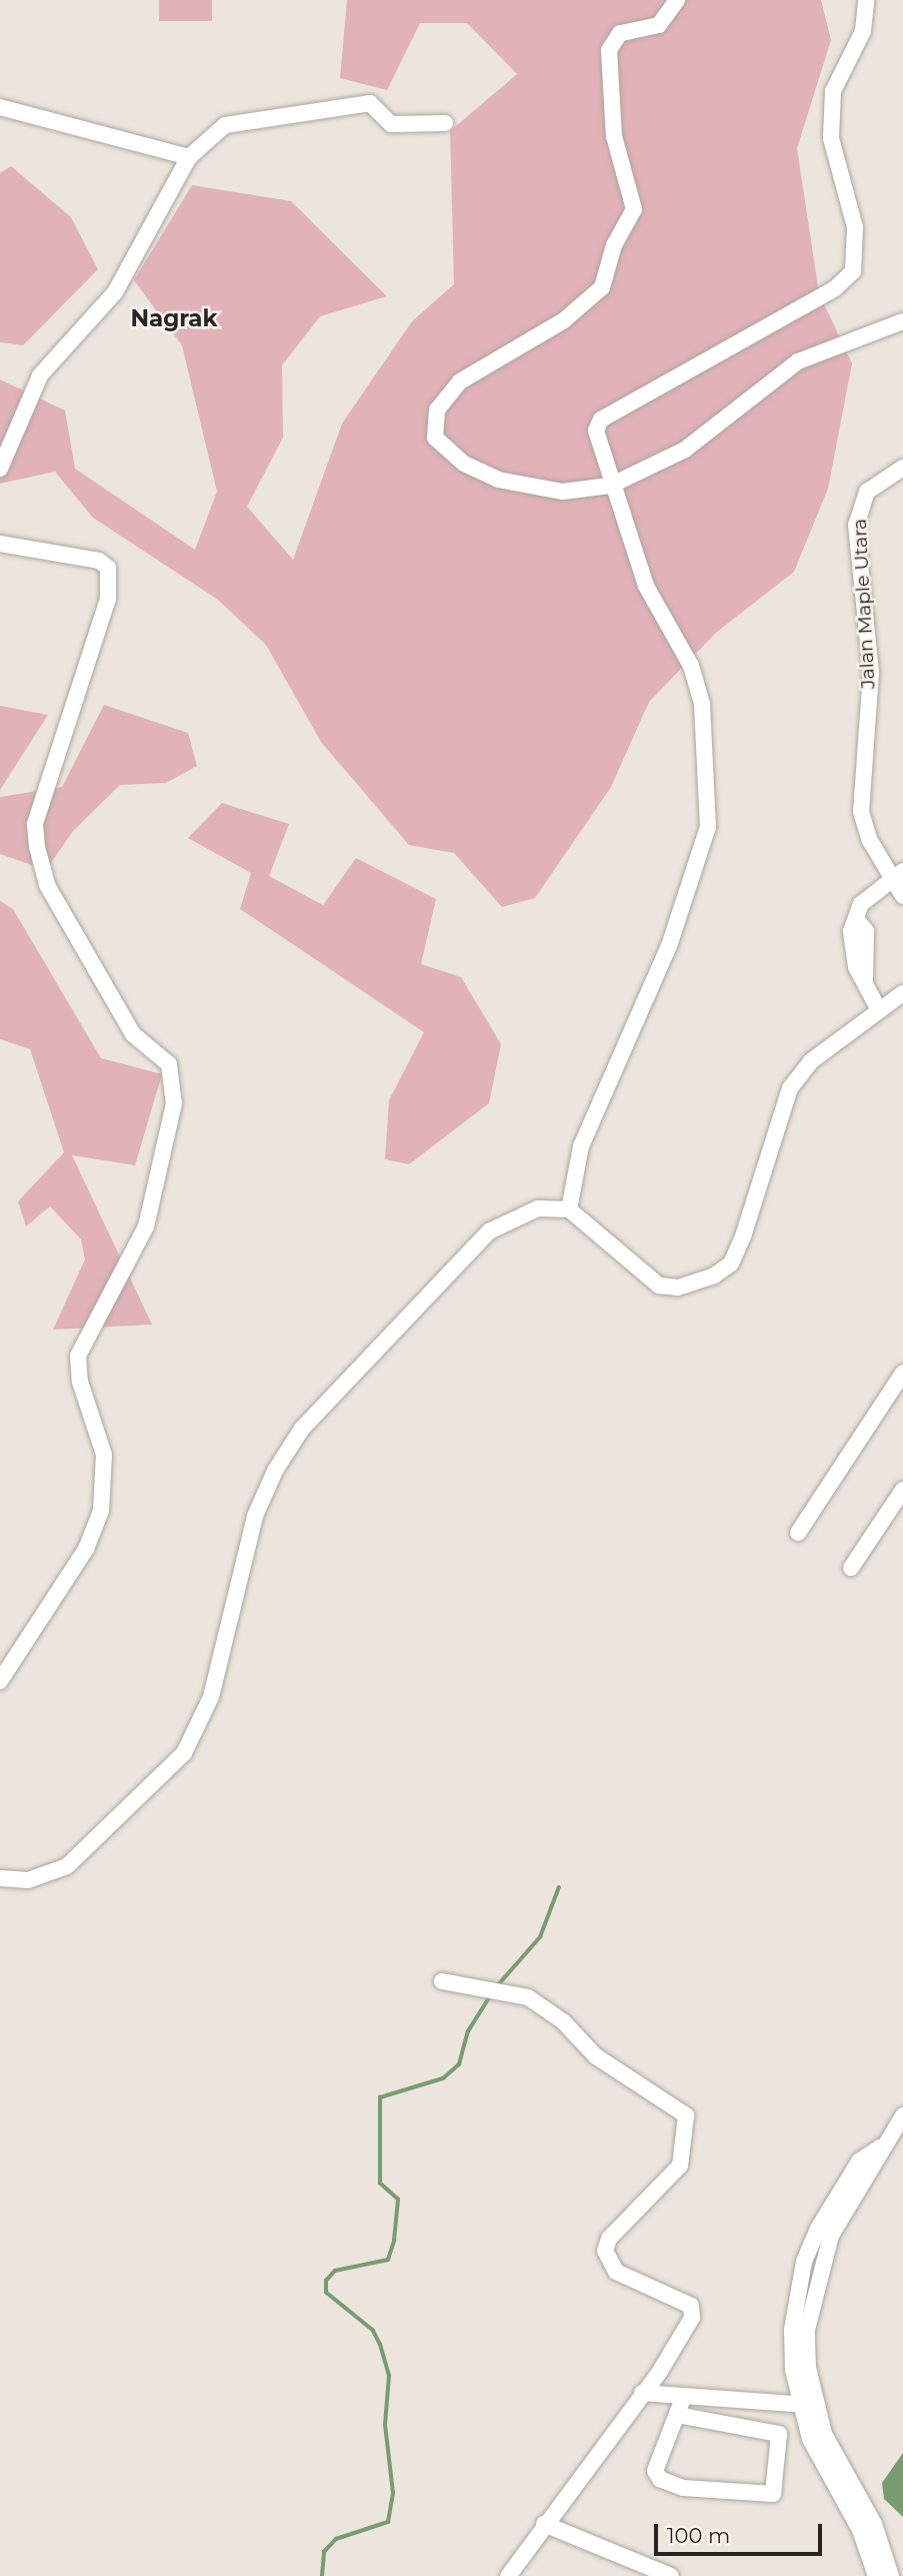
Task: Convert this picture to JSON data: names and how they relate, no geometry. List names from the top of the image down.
{
  "streets": {
    "street": ["Jalan Maple Utara"]
  },
  "districts": ["Nagrak"],
  "scale_bar": "100 m"
}
